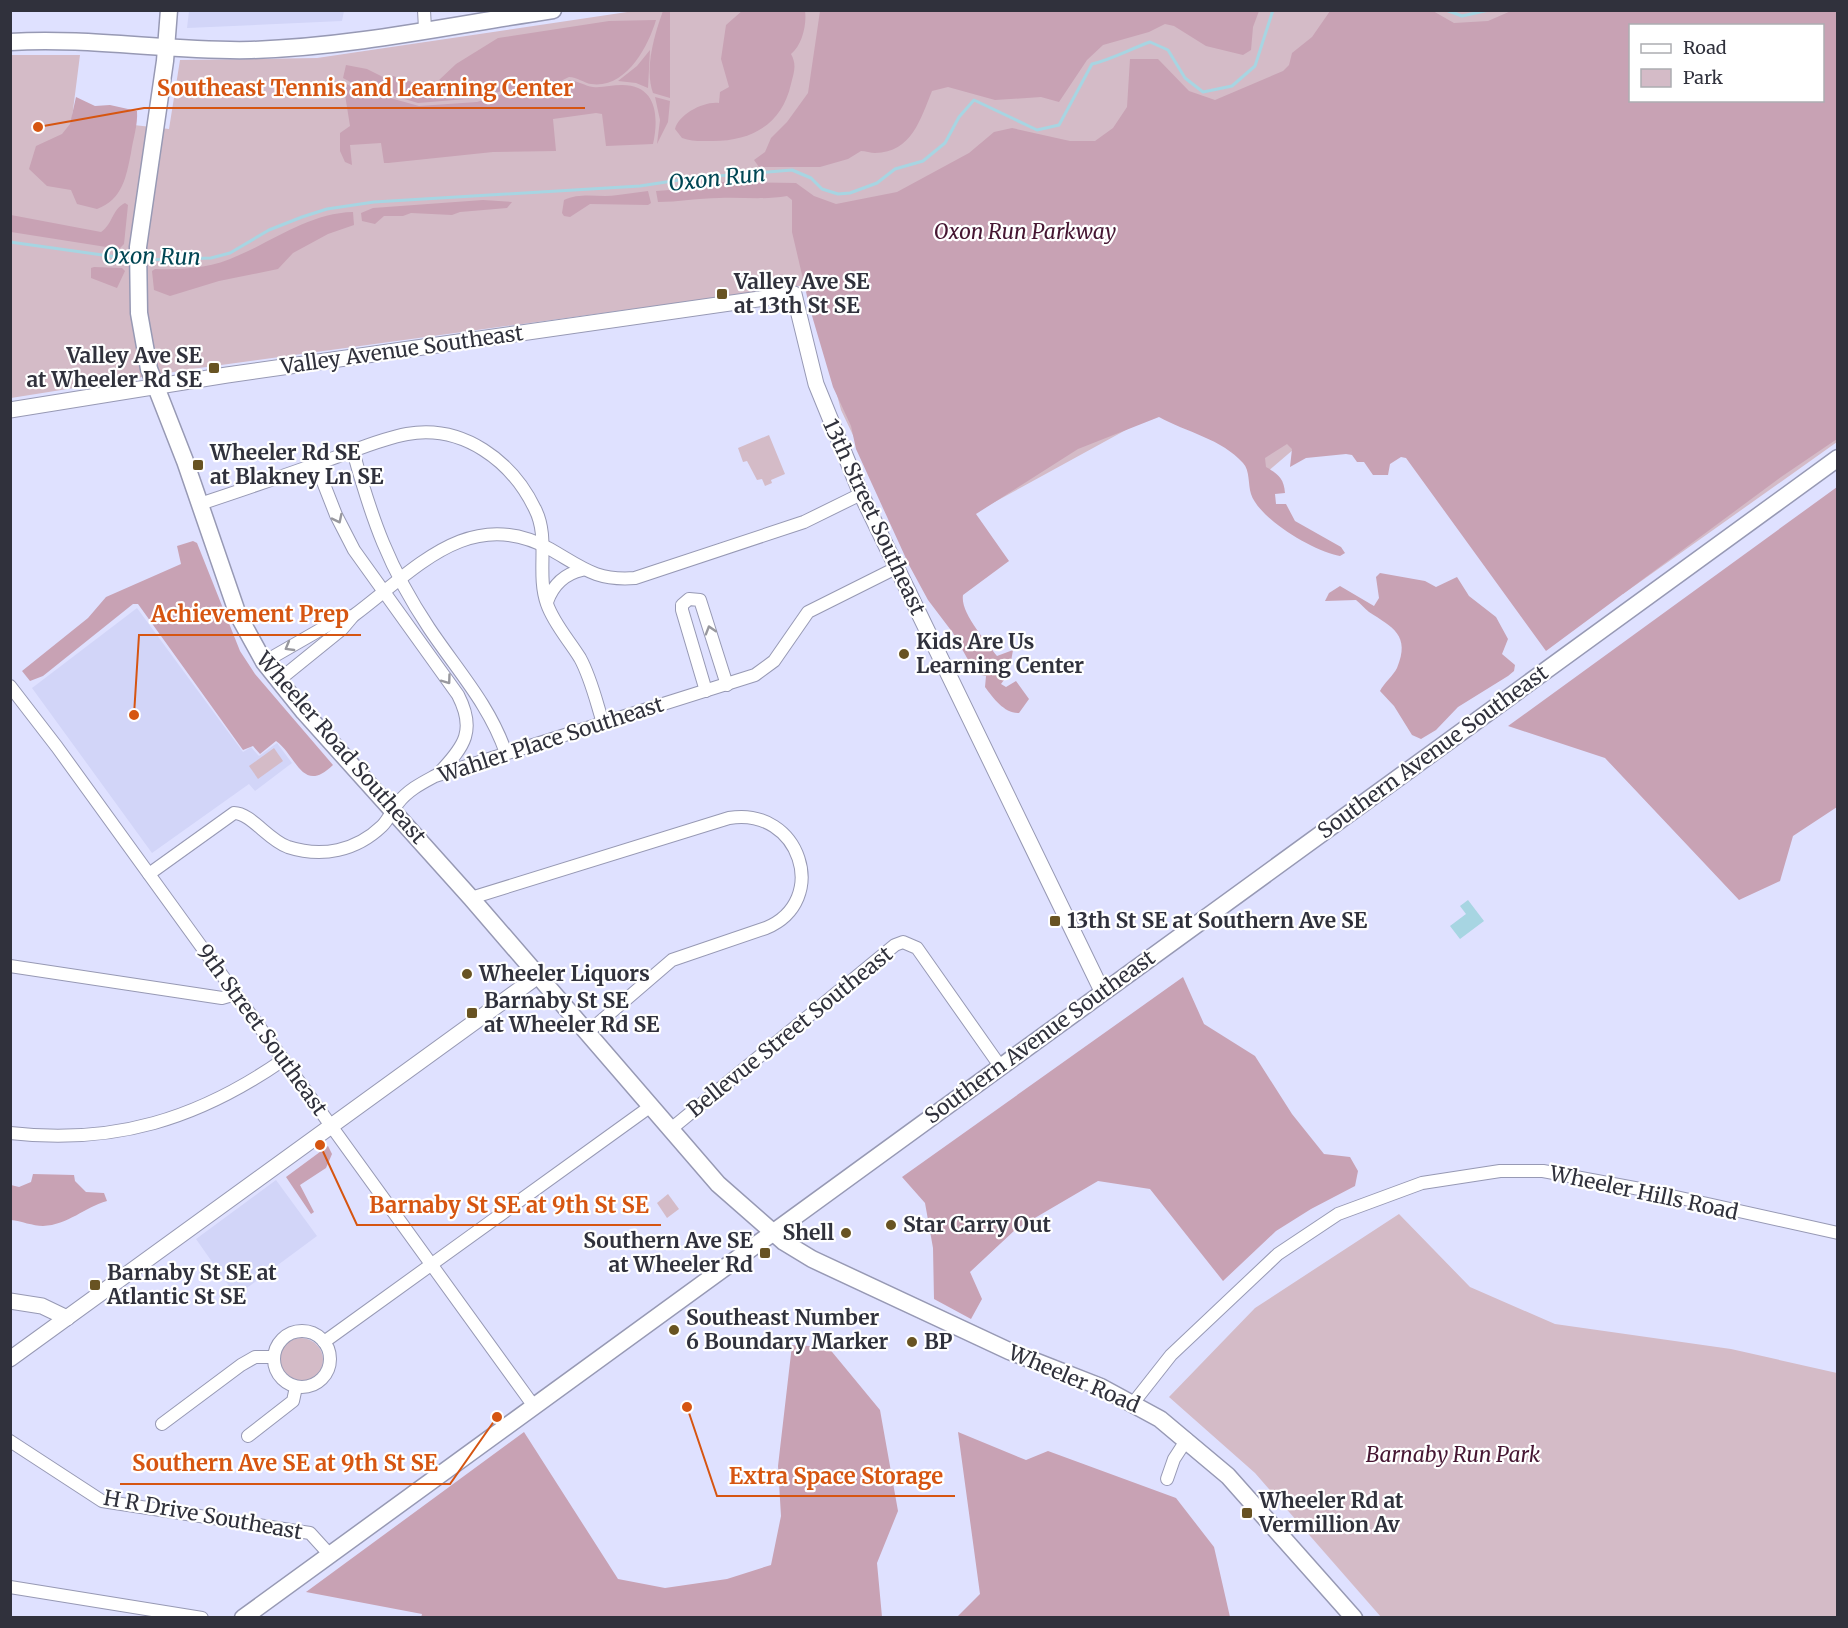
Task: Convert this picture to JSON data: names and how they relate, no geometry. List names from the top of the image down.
{
  "streets": {
    "main road": ["Wheeler Road Southeast", "Southern Avenue Southeast", "Wheeler Road"],
    "street": [
      "Valley Avenue Southeast",
      "13th Street Southeast",
      "Wahler Place Southeast",
      "9th Street Southeast",
      "Bellevue Street Southeast",
      "Wheeler Hills Road",
      "H R Drive Southeast"
    ]
  },
  "crossings": [
    ["Valley Avenue Southeast", "13th Street Southeast"],
    ["Valley Avenue Southeast", "Wheeler Road Southeast"],
    ["13th Street Southeast", "Wahler Place Southeast"],
    ["13th Street Southeast", "Southern Avenue Southeast"],
    ["Wahler Place Southeast", "Wheeler Road Southeast"],
    ["Wahler Place Southeast", "9th Street Southeast"],
    ["Wheeler Road Southeast", "Southern Avenue Southeast"],
    ["Wheeler Road Southeast", "Bellevue Street Southeast"],
    ["Wheeler Road Southeast", "Wheeler Road"],
    ["Southern Avenue Southeast", "9th Street Southeast"],
    ["Southern Avenue Southeast", "Bellevue Street Southeast"],
    ["Southern Avenue Southeast", "Wheeler Road"],
    ["Southern Avenue Southeast", "H R Drive Southeast"],
    ["Wheeler Hills Road", "Wheeler Road"]
  ],
  "water": ["Oxon Run"],
  "parks": ["Oxon Run Parkway", "Barnaby Run Park"],
  "places": {
    "other": [
      "Southeast Tennis and Learning Center",
      "Kids Are Us Learning Center",
      "Achievement Prep",
      "Wheeler Liquors",
      "Barnaby St SE at 9th St SE",
      "Star Carry Out",
      "Shell",
      "Southeast Number 6 Boundary Marker",
      "BP",
      "Extra Space Storage",
      "Southern Ave SE at 9th St SE"
    ],
    "transit": [
      "Valley Ave SE at 13th St SE",
      "Valley Ave SE at Wheeler Rd SE",
      "Wheeler Rd SE at Blakney Ln SE",
      "13th St SE at Southern Ave SE",
      "Barnaby St SE at Wheeler Rd SE",
      "Southern Ave SE at Wheeler Rd",
      "Barnaby St SE at Atlantic St SE",
      "Wheeler Rd at Vermillion Av"
    ]
  },
  "legend": ["Road", "Park"]
}
